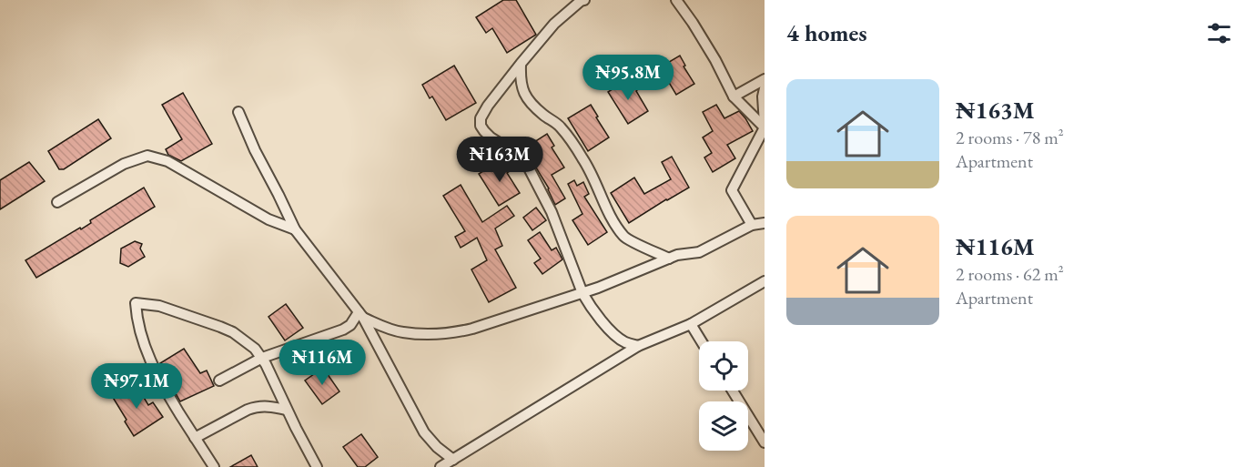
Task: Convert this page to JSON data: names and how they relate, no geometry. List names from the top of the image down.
{
  "page": {
    "heading": "4 homes",
    "price": [
      "₦95.8M",
      "₦163M",
      "₦116M",
      "₦97.1M"
    ],
    "list": [
      {
        "name": "₦163M",
        "note": "2 rooms · 78 m² · Apartment"
      },
      {
        "name": "₦116M",
        "note": "2 rooms · 62 m² · Apartment"
      }
    ]
  }
}
